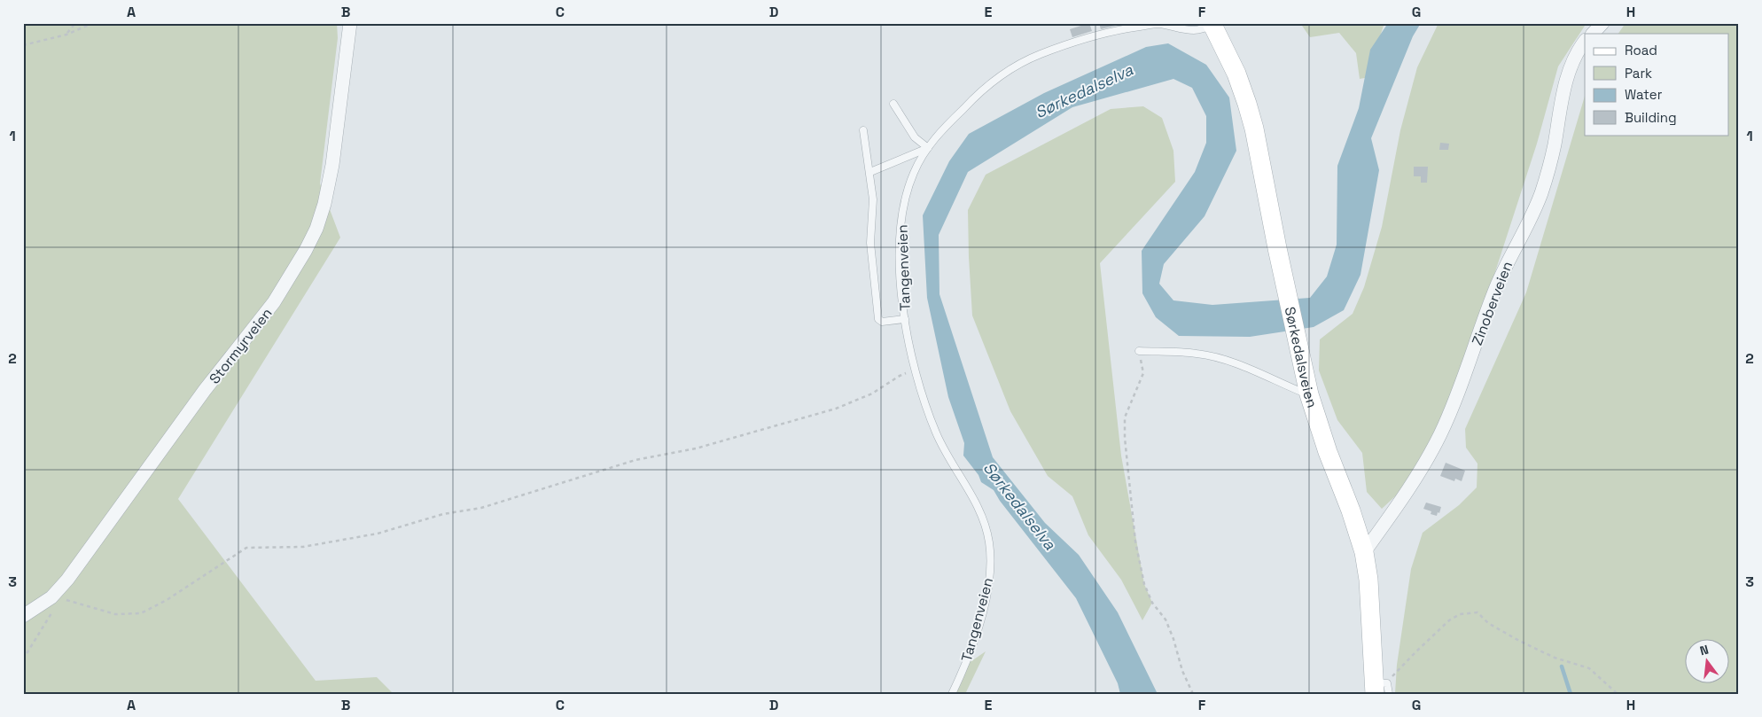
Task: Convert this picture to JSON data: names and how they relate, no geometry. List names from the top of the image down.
{
  "streets": {
    "street": ["Zinoberveien", "Stormyrveien", "Sørkedalsveien"],
    "lane": ["Tangenveien"]
  },
  "crossings": [
    ["Tangenveien", "Sørkedalsveien"],
    ["Zinoberveien", "Sørkedalsveien"]
  ],
  "water": ["Sørkedalselva"],
  "legend": [
    "Road",
    "Park",
    "Water",
    "Building"
  ],
  "north": "top",
  "grid": {
    "columns": [
      "A",
      "B",
      "C",
      "D",
      "E",
      "F",
      "G",
      "H"
    ],
    "rows": ["1", "2", "3"]
  }
}
